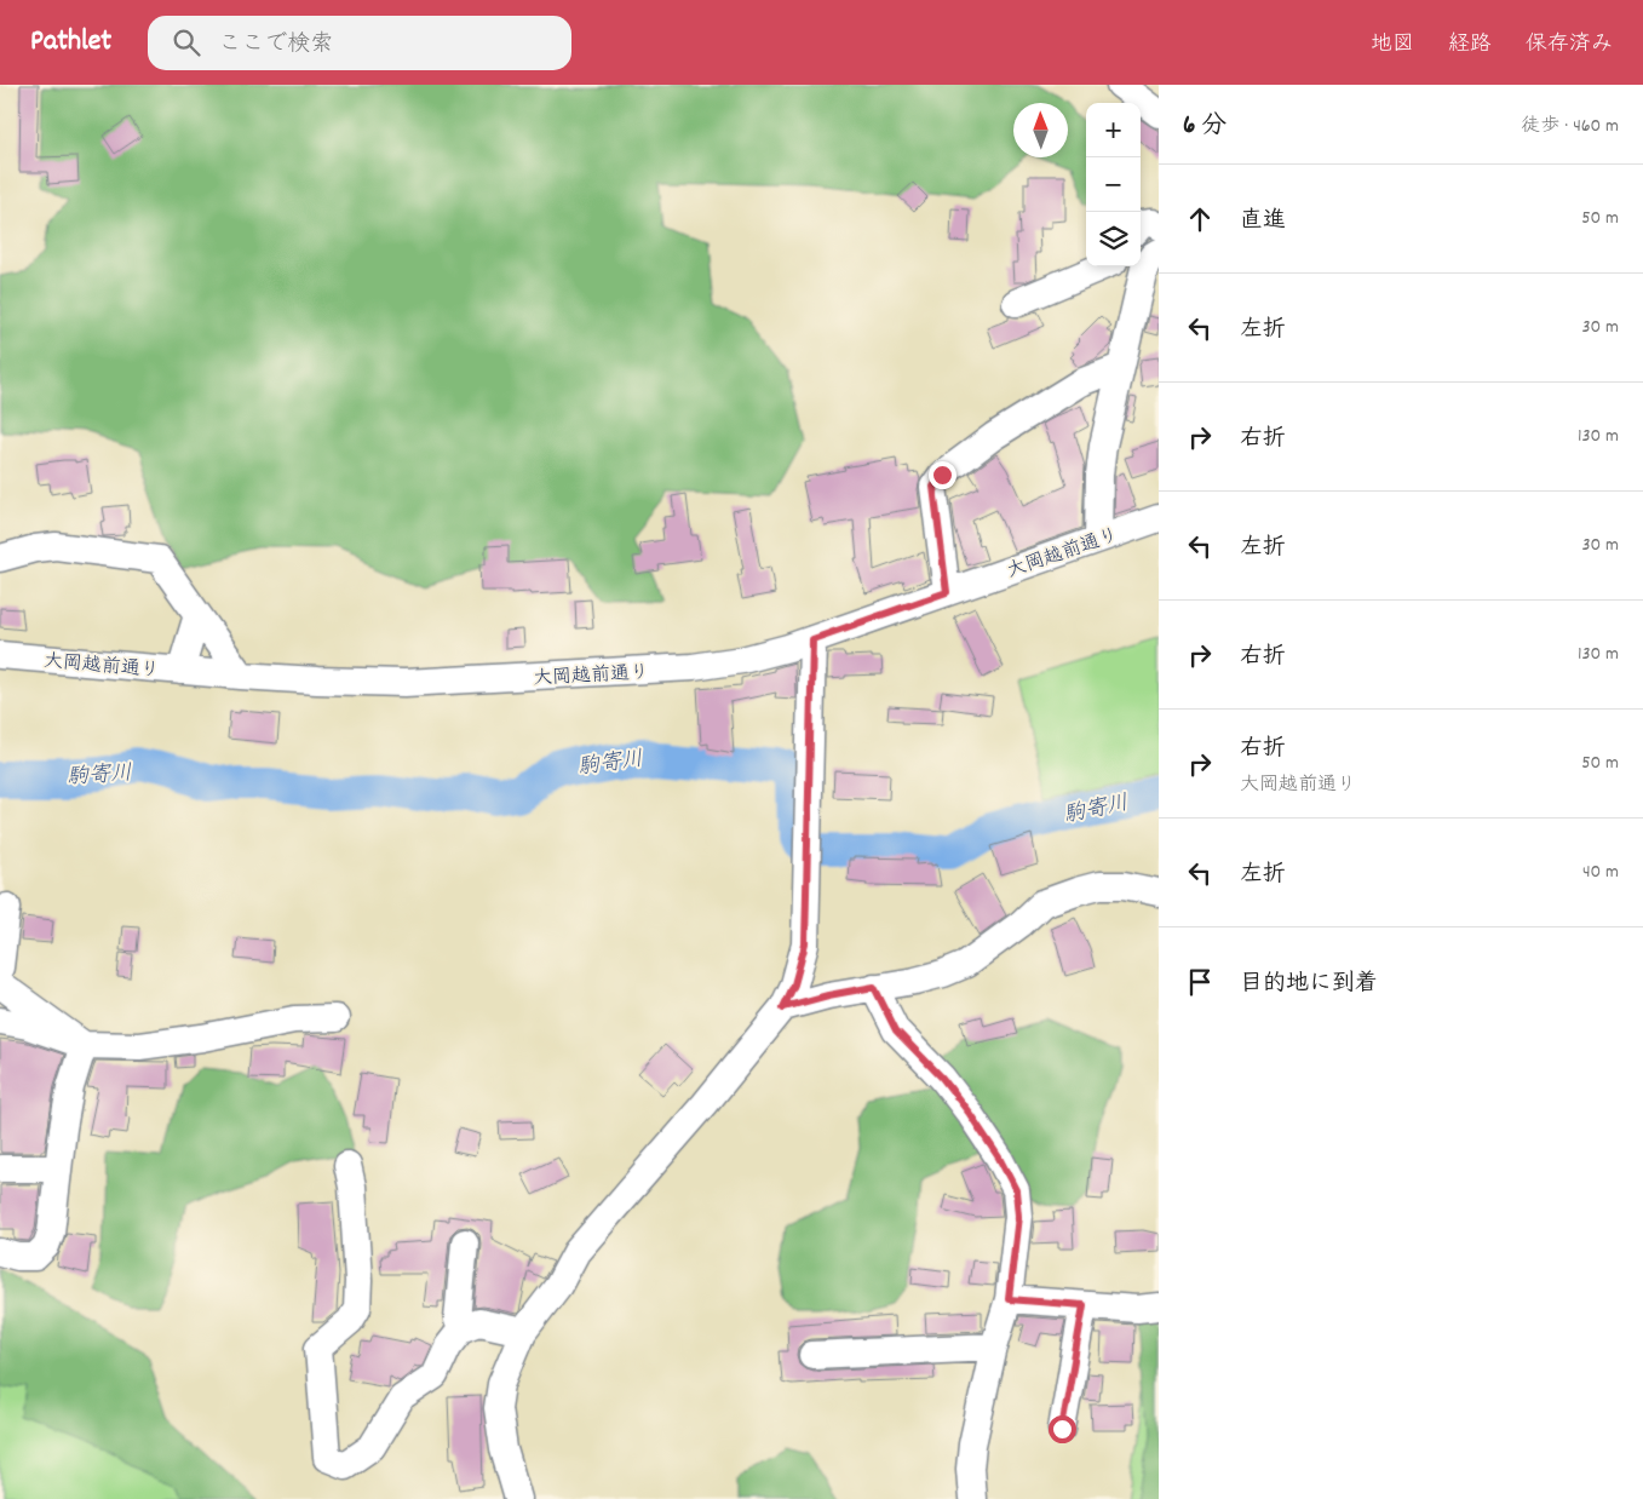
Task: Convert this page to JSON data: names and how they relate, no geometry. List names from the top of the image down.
{
  "streets": {
    "street": ["大岡越前通り"]
  },
  "water": ["駒寄川"],
  "north": "top",
  "page": {
    "header": "Pathlet",
    "search": "ここで検索",
    "nav": ["地図", "経路", "保存済み"],
    "heading": ["6 分", "徒歩 · 460 m"],
    "map_buttons": ["+", "−"],
    "list": [
      ["直進", "50 m"],
      ["左折", "30 m"],
      ["右折", "130 m"],
      ["左折", "30 m"],
      ["右折", "130 m"],
      ["右折", "大岡越前通り", "50 m"],
      ["左折", "40 m"],
      "目的地に到着"
    ]
  }
}
